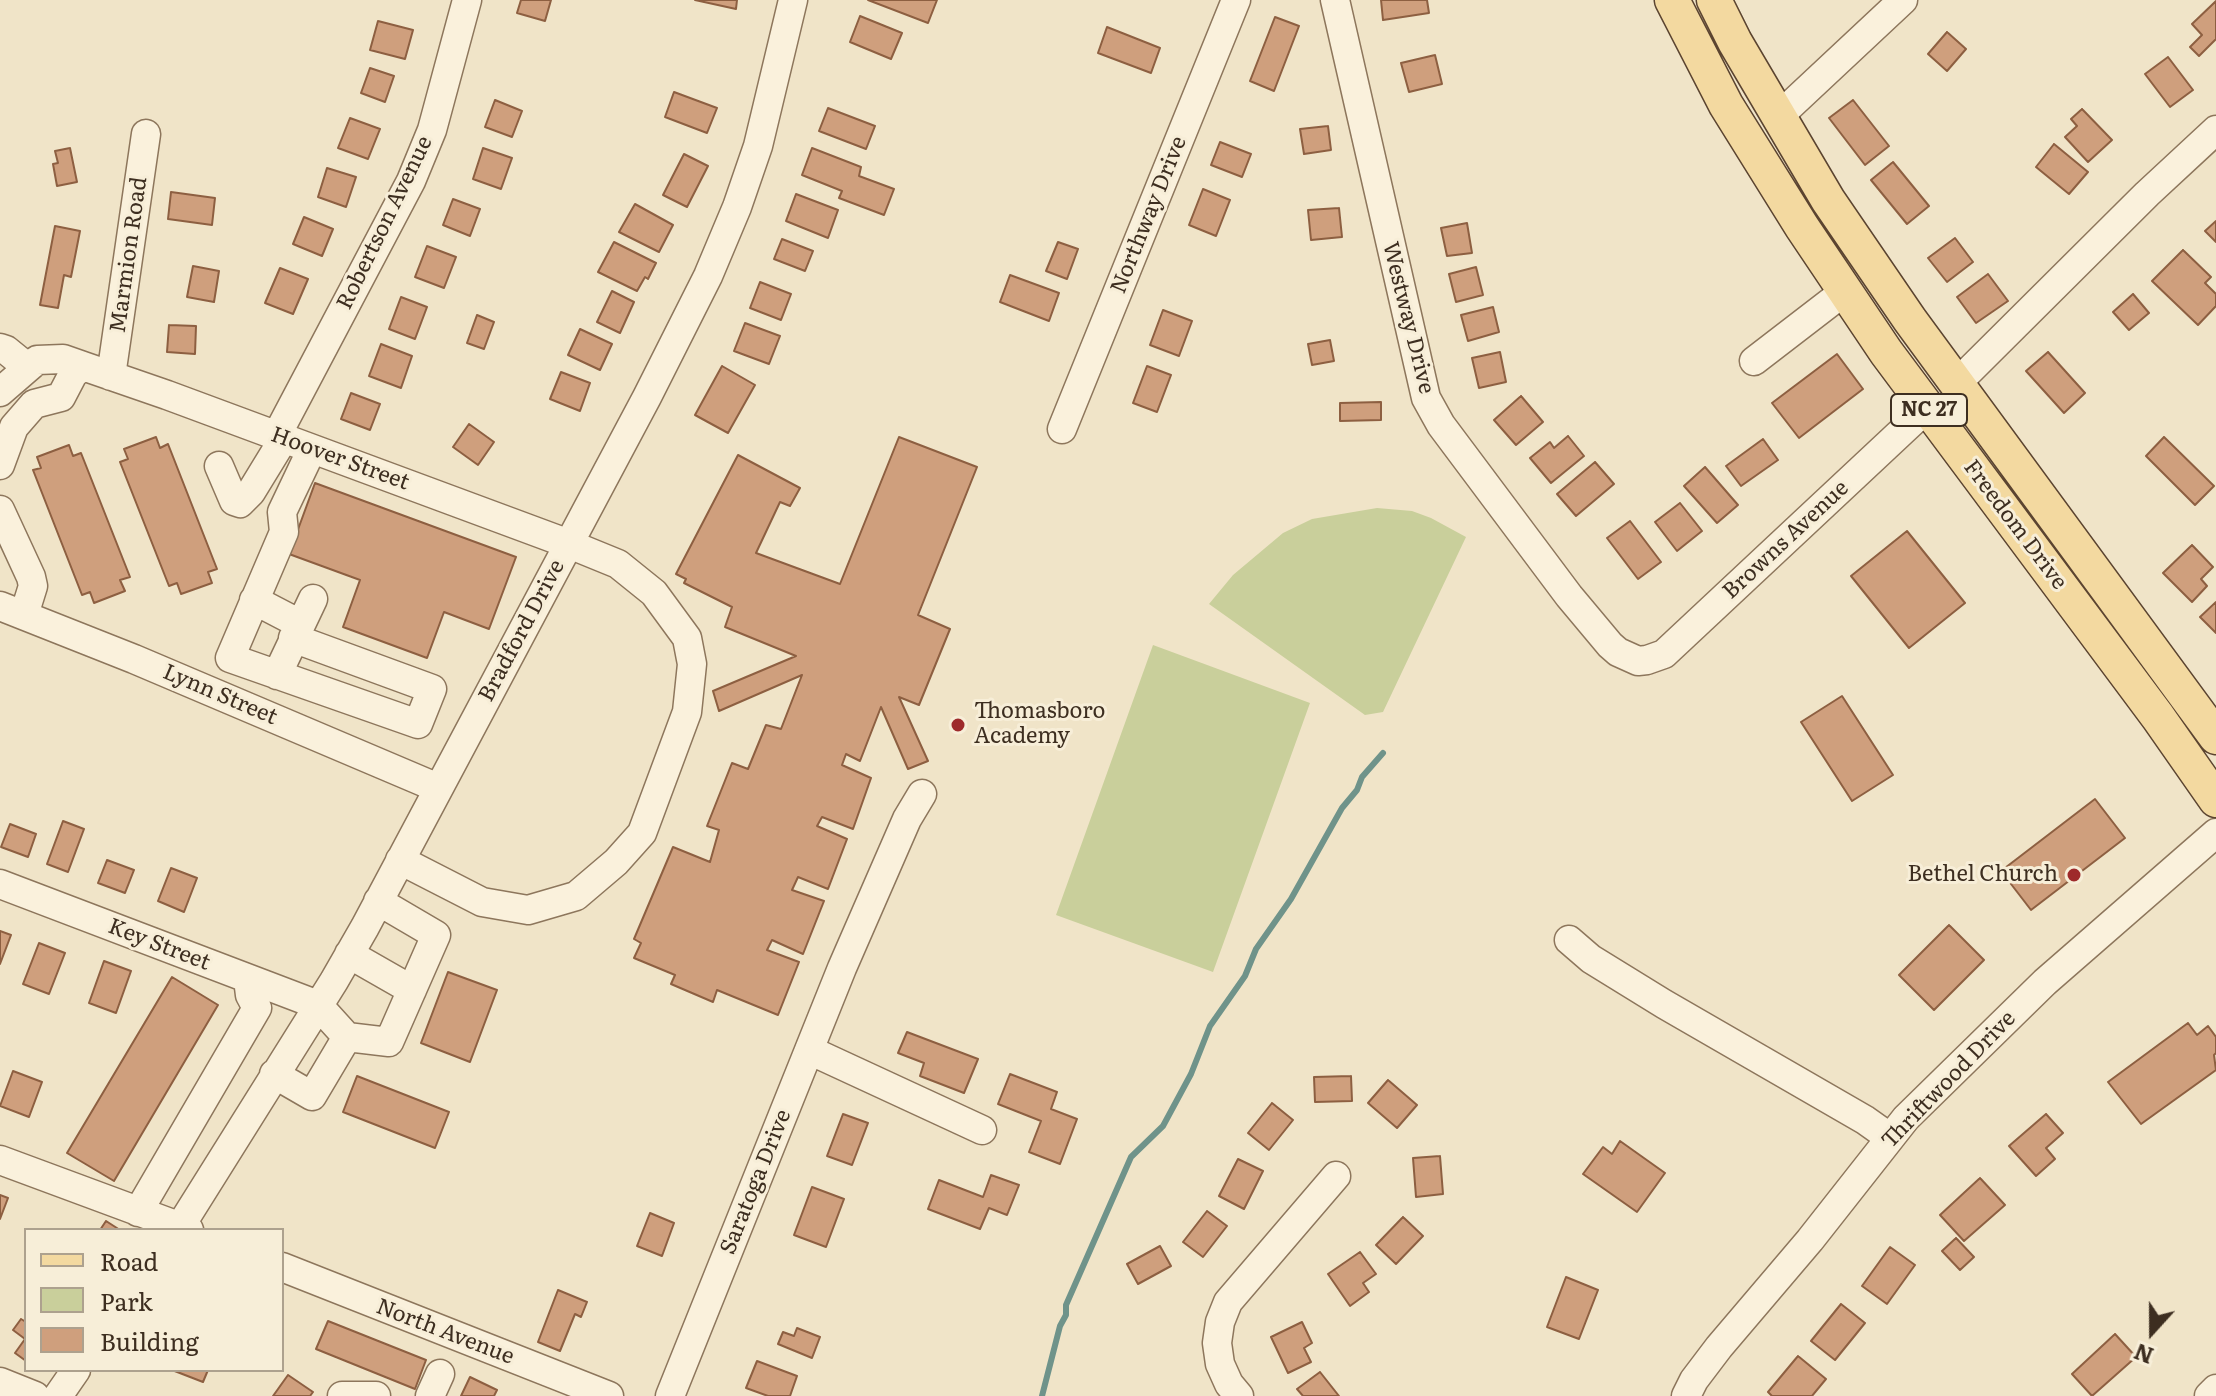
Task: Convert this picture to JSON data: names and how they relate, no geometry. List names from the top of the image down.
{
  "streets": {
    "main road": ["NC 27", "Freedom Drive"],
    "street": [
      "Northway Drive",
      "Robertson Avenue",
      "Marmion Road",
      "Westway Drive",
      "Hoover Street",
      "Browns Avenue",
      "Bradford Drive",
      "Lynn Street",
      "Key Street",
      "Thriftwood Drive",
      "Saratoga Drive",
      "North Avenue"
    ]
  },
  "crossings": [
    ["Robertson Avenue", "Hoover Street"],
    ["Marmion Road", "Hoover Street"],
    ["Westway Drive", "Browns Avenue"],
    ["Hoover Street", "Bradford Drive"],
    ["Freedom Drive", "Browns Avenue"],
    ["Bradford Drive", "Lynn Street"],
    ["Bradford Drive", "Key Street"]
  ],
  "places": ["Thomasboro Academy", "Bethel Church"],
  "legend": ["Road", "Park", "Building"],
  "north": "bottom"
}
